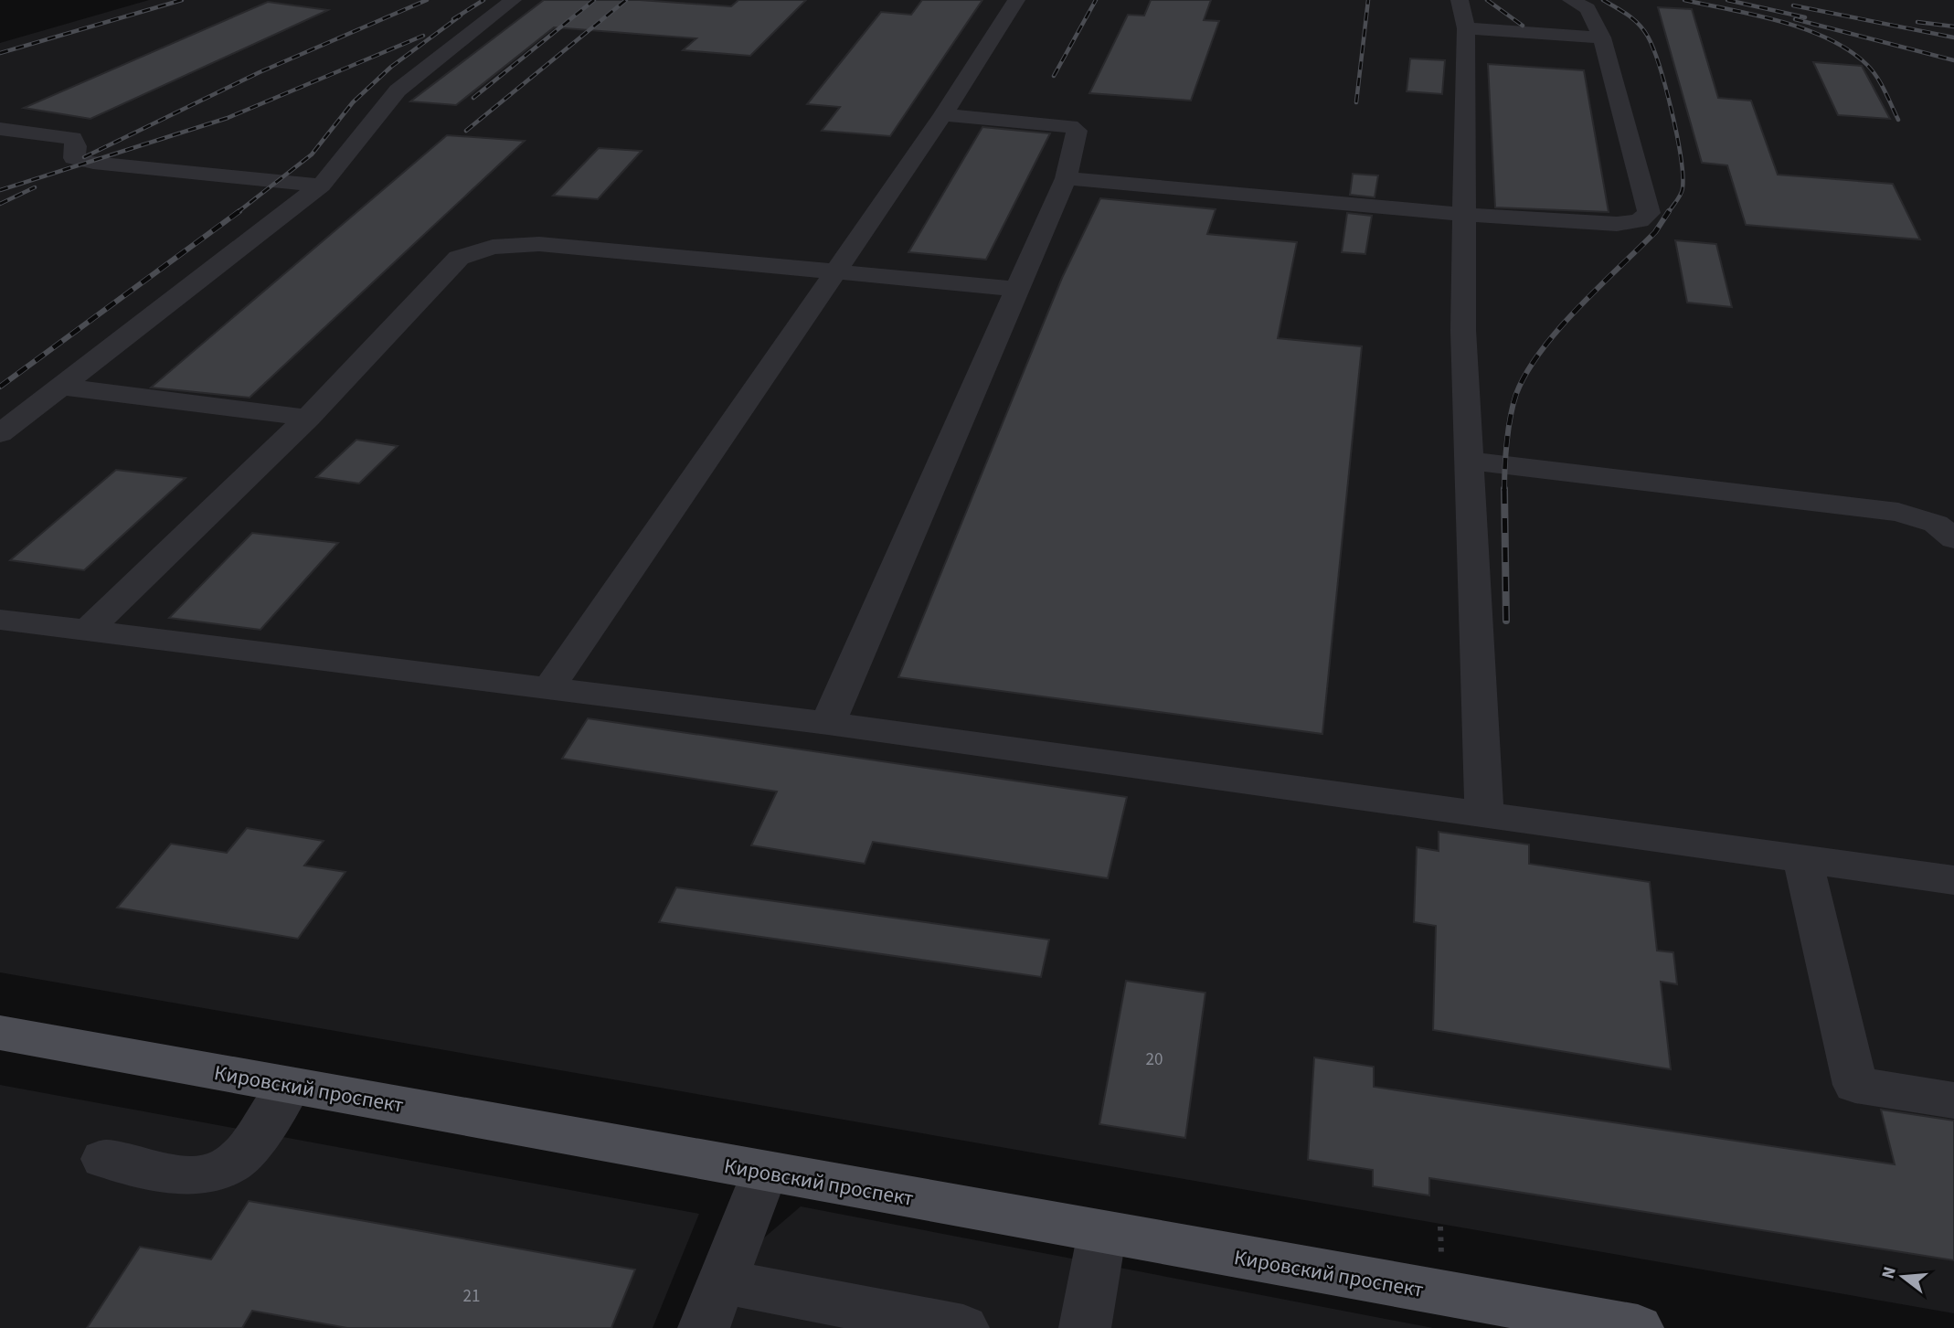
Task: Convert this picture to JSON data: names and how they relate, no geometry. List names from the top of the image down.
{
  "streets": {
    "main road": ["Кировский проспект"]
  },
  "house_numbers": ["20", "21"],
  "north": "left"
}
